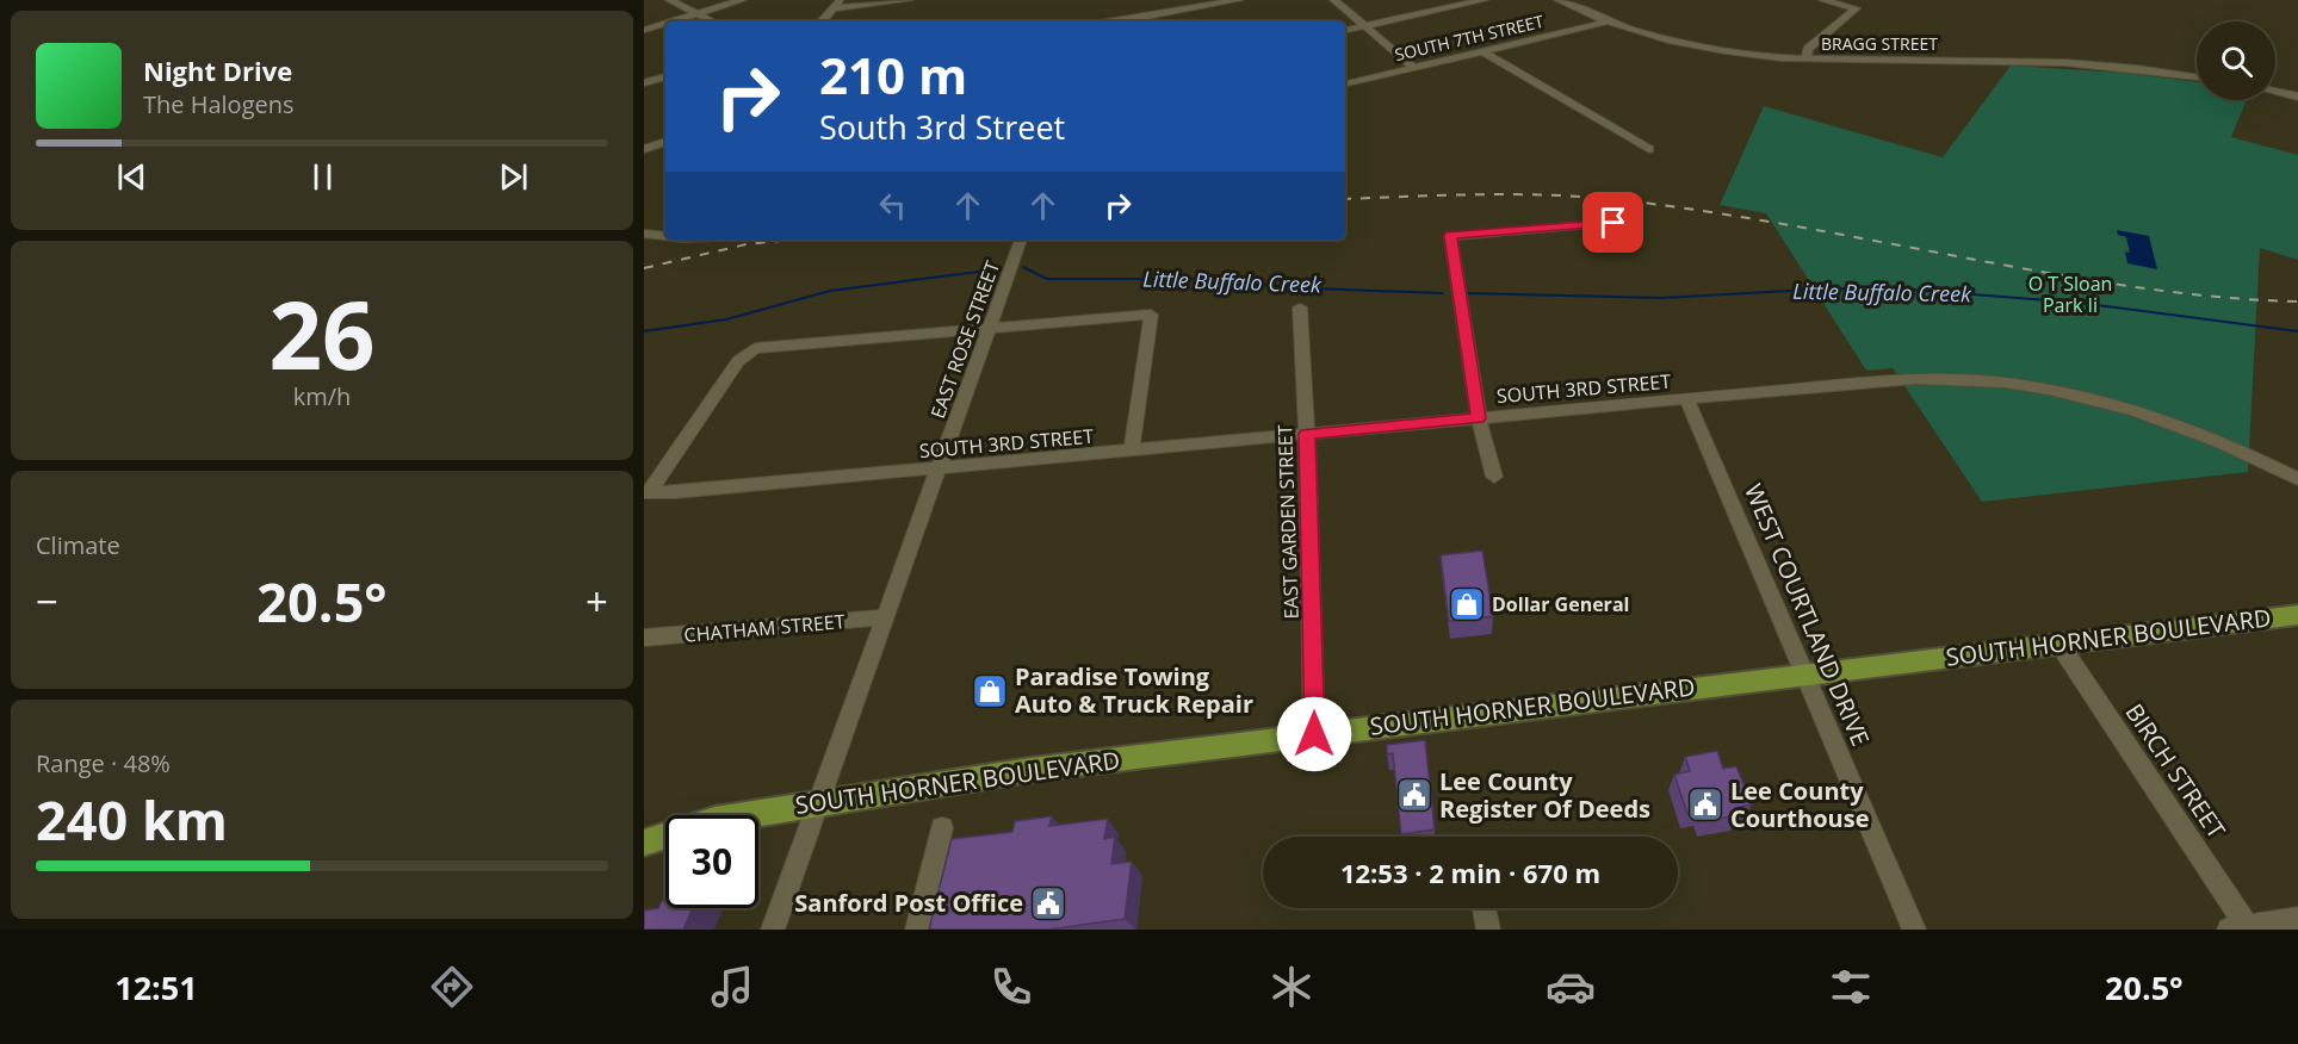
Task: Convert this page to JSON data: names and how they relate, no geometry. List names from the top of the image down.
{
  "streets": {
    "main road": ["SOUTH HORNER BOULEVARD"],
    "street": [
      "SOUTH 7TH STREET",
      "BRAGG STREET",
      "EAST ROSE STREET",
      "SOUTH 3RD STREET",
      "EAST GARDEN STREET",
      "WEST COURTLAND DRIVE",
      "CHATHAM STREET",
      "BIRCH STREET"
    ]
  },
  "crossings": [
    ["SOUTH 7TH STREET", "BRAGG STREET"],
    ["EAST ROSE STREET", "SOUTH 3RD STREET"],
    ["EAST ROSE STREET", "CHATHAM STREET"],
    ["EAST ROSE STREET", "SOUTH HORNER BOULEVARD"],
    ["SOUTH 3RD STREET", "EAST GARDEN STREET"],
    ["SOUTH 3RD STREET", "WEST COURTLAND DRIVE"],
    ["EAST GARDEN STREET", "SOUTH HORNER BOULEVARD"],
    ["WEST COURTLAND DRIVE", "SOUTH HORNER BOULEVARD"],
    ["SOUTH HORNER BOULEVARD", "BIRCH STREET"]
  ],
  "water": ["Little Buffalo Creek"],
  "parks": ["O T Sloan Park Ii"],
  "places": {
    "shop": ["Dollar General", "Paradise Towing Auto & Truck Repair"],
    "public building": ["Lee County Register Of Deeds", "Lee County Courthouse", "Sanford Post Office"]
  },
  "page": {
    "turn": ["210 m", "South 3rd Street"],
    "song": ["Night Drive", "The Halogens"],
    "tile": [
      ["26", "km/h"],
      "Climate",
      ["Range · 48%", "240 km"]
    ],
    "heat": ["−", "20.5°", "+"],
    "limit": "30",
    "trip": "12:53 · 2 min · 670 m",
    "tabs": ["12:51", "20.5°"]
  }
}
